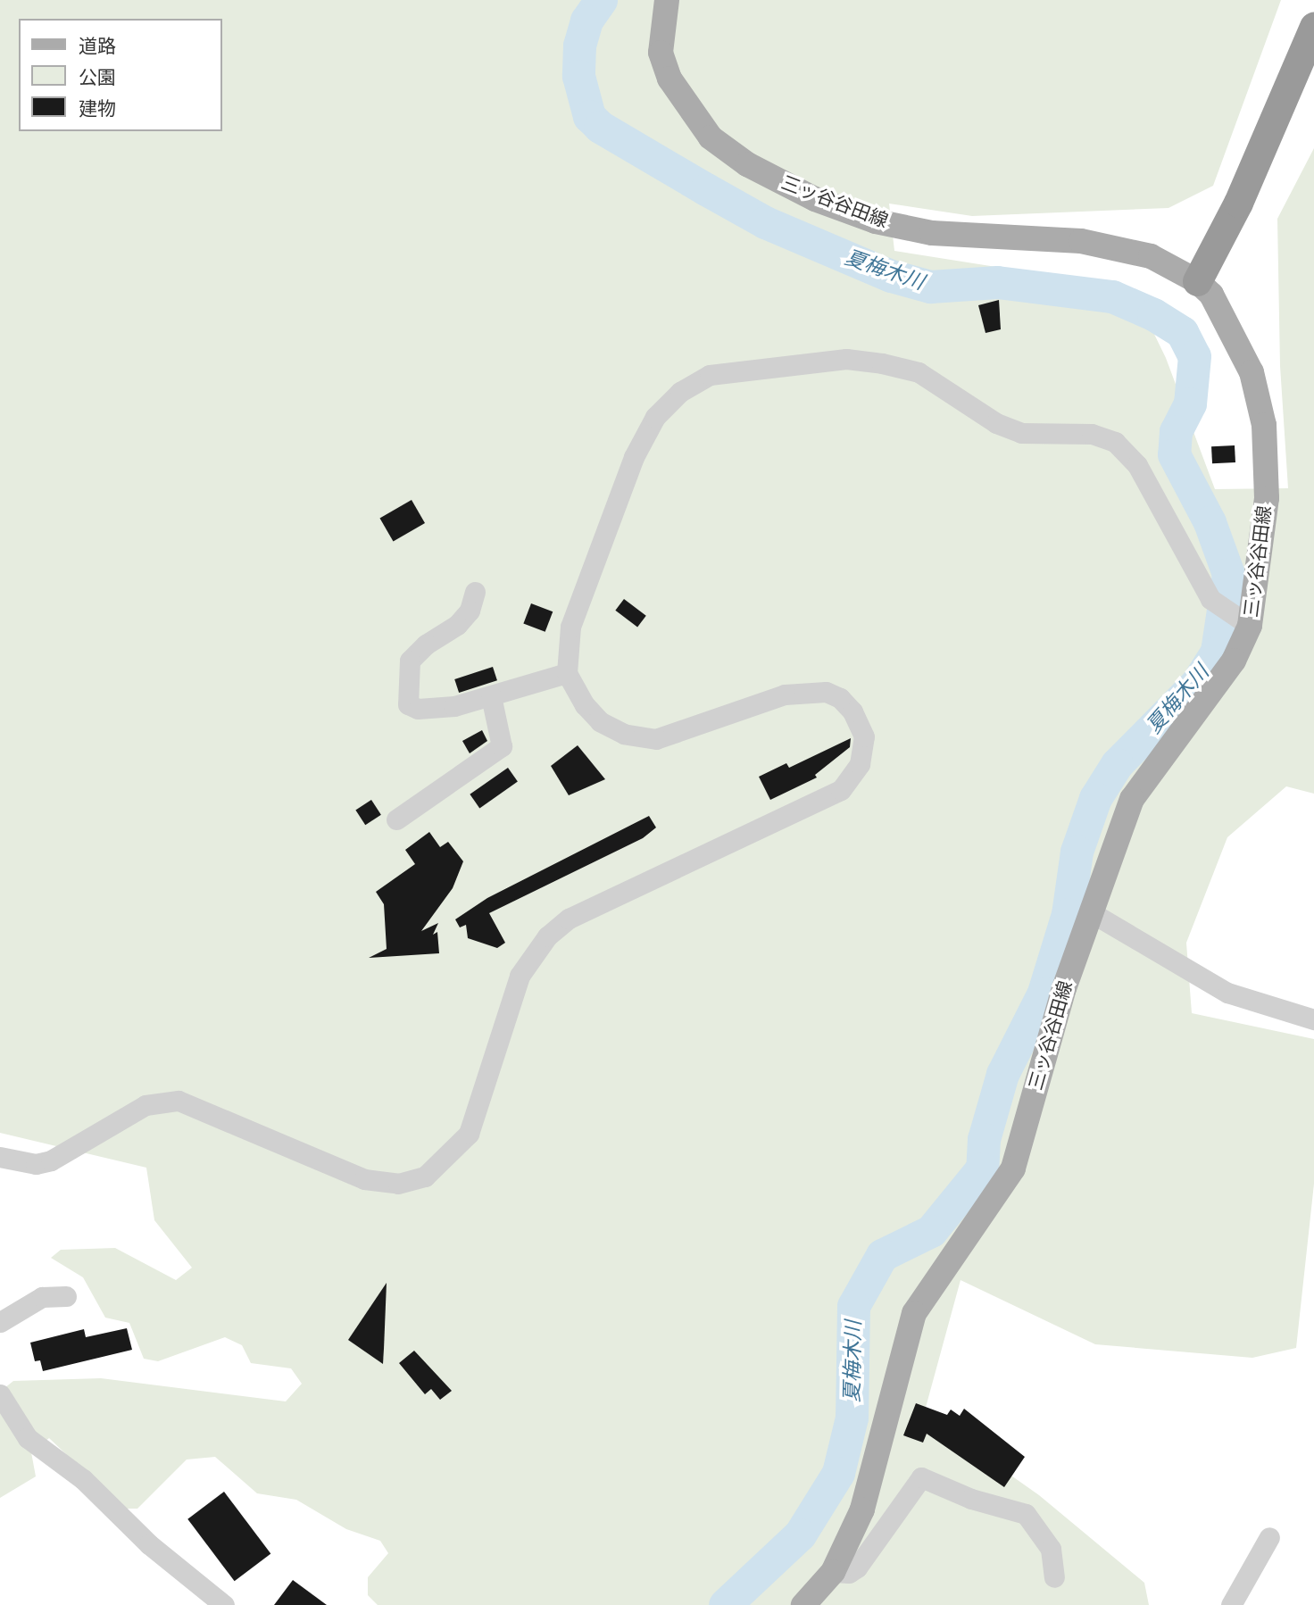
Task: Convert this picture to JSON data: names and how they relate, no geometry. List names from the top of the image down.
{
  "streets": {
    "main road": ["三ッ谷谷田線"]
  },
  "water": ["夏梅木川"],
  "legend": ["道路", "公園", "建物"]
}
